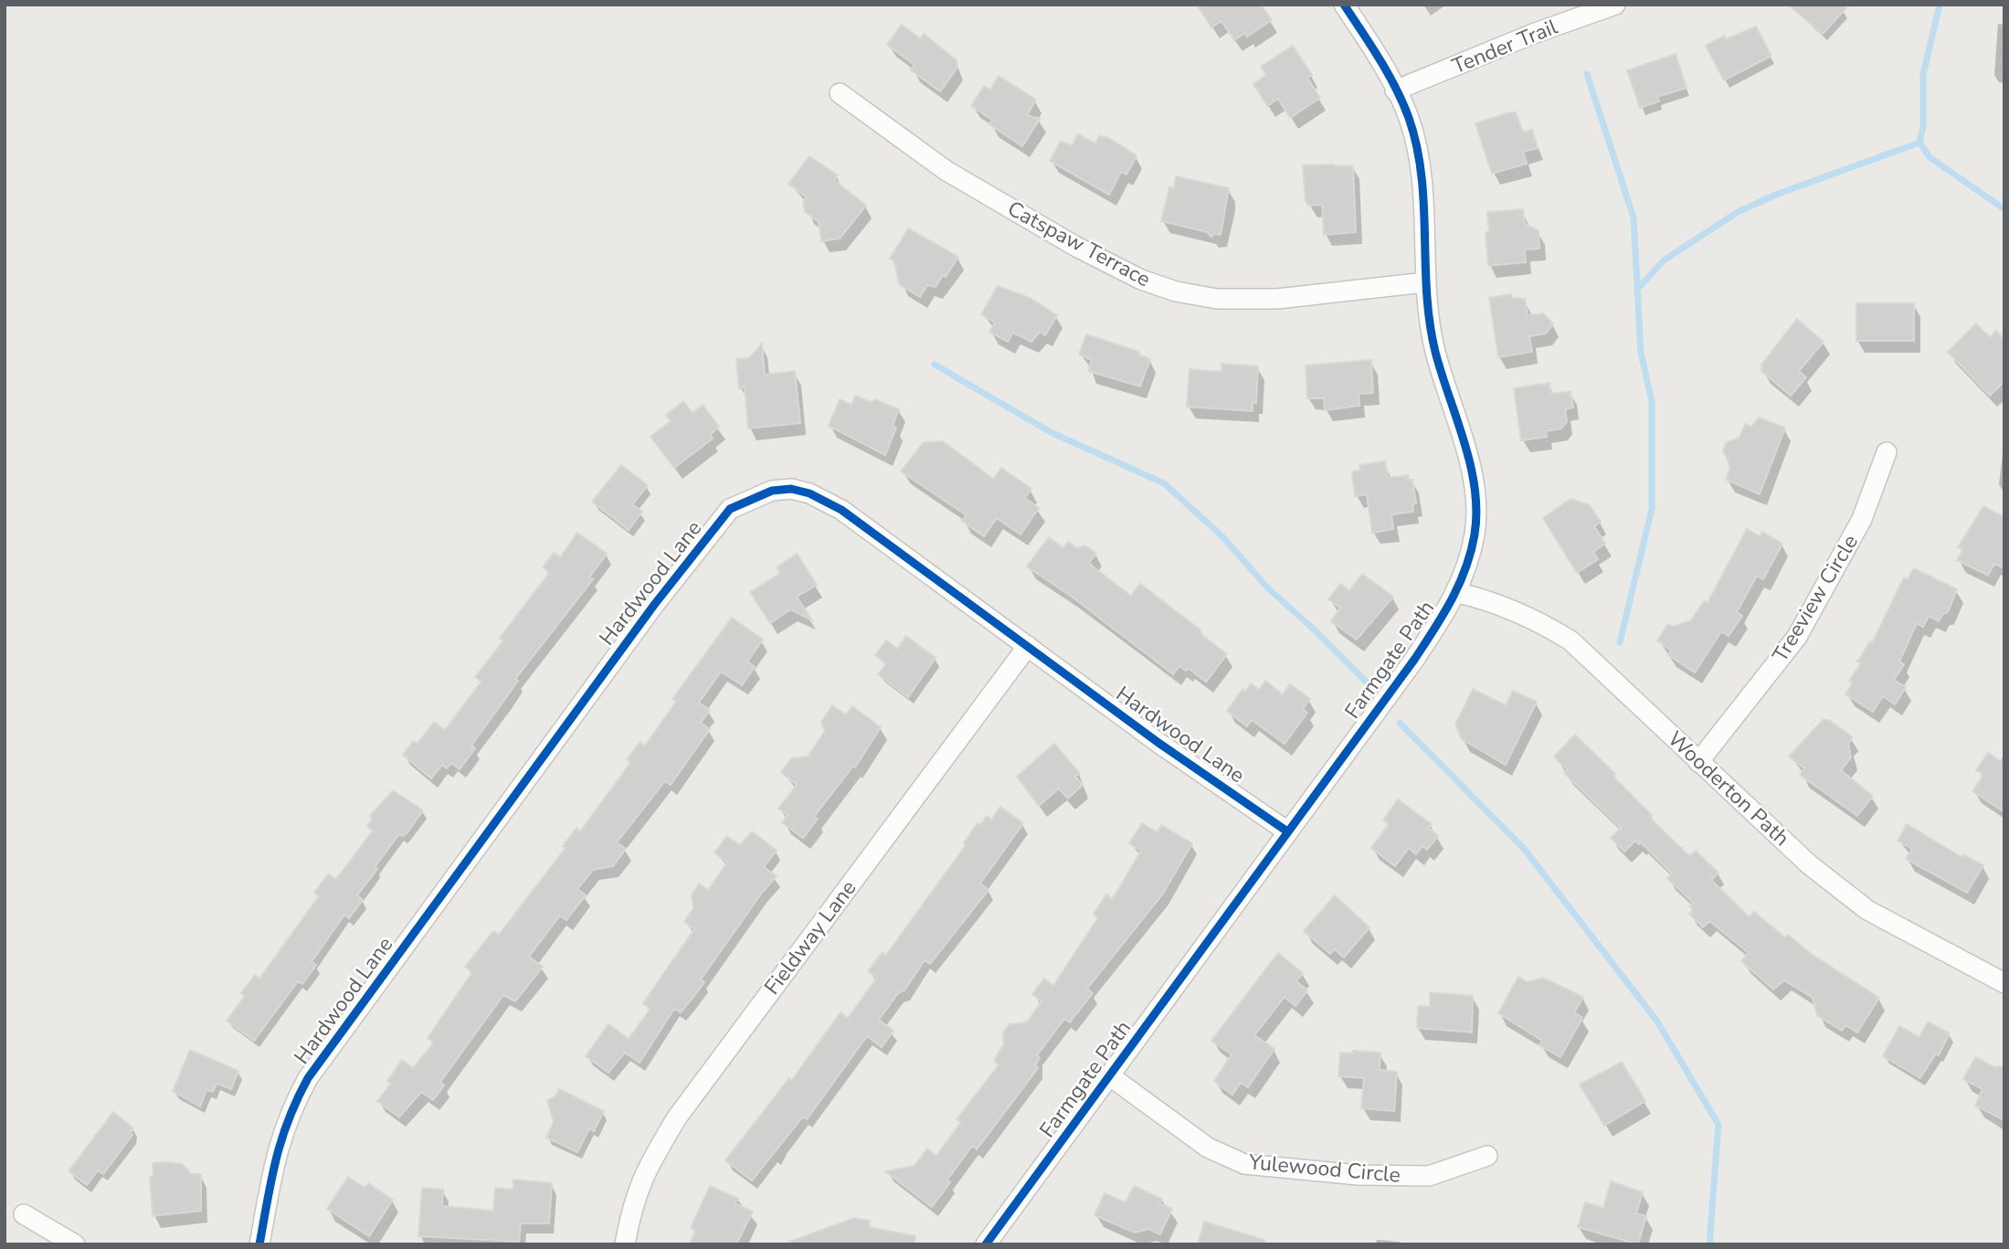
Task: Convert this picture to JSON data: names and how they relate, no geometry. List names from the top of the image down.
{
  "streets": {
    "street": [
      "Tender Trail",
      "Catspaw Terrace",
      "Hardwood Lane",
      "Treeview Circle",
      "Farmgate Path",
      "Wooderton Path",
      "Fieldway Lane",
      "Yulewood Circle"
    ]
  },
  "crossings": [
    ["Tender Trail", "Farmgate Path"],
    ["Catspaw Terrace", "Farmgate Path"],
    ["Hardwood Lane", "Farmgate Path"],
    ["Hardwood Lane", "Fieldway Lane"],
    ["Treeview Circle", "Wooderton Path"],
    ["Farmgate Path", "Wooderton Path"],
    ["Farmgate Path", "Yulewood Circle"]
  ]
}
